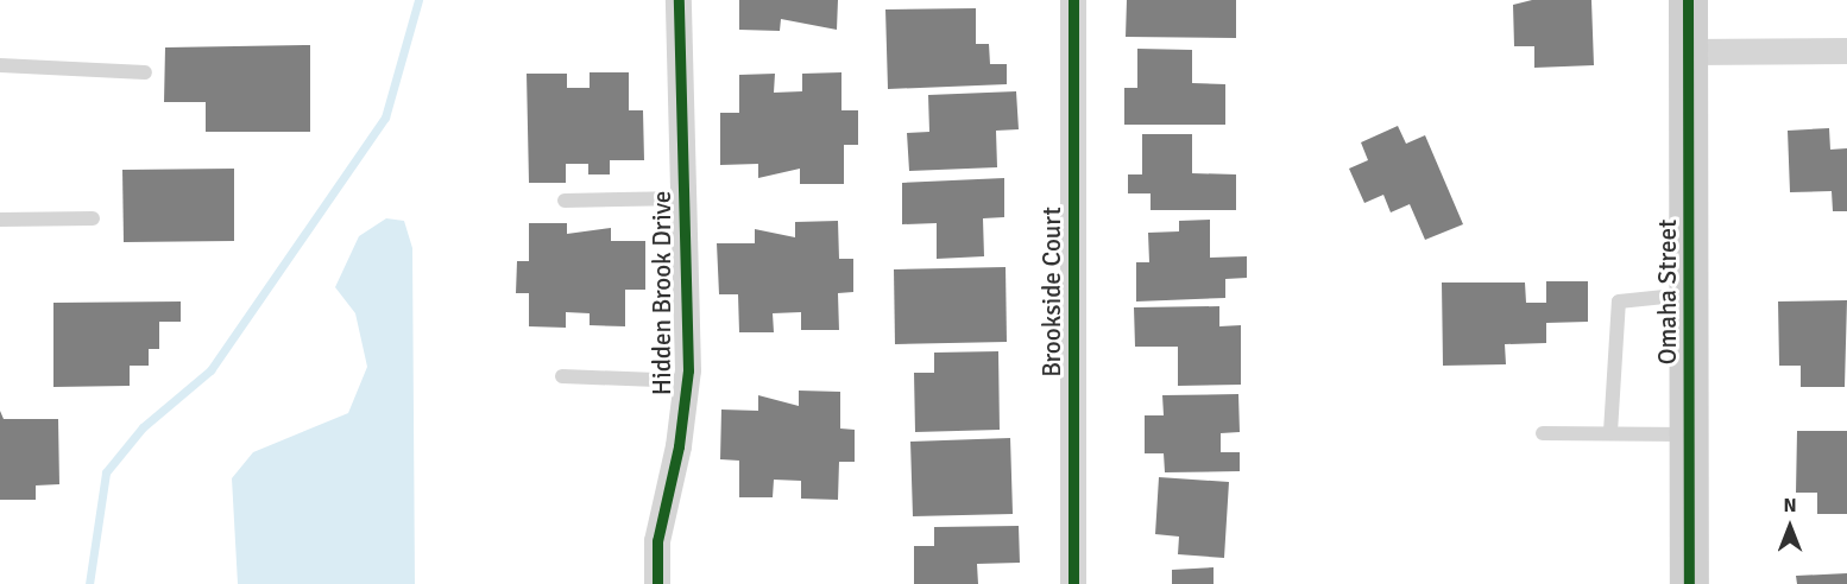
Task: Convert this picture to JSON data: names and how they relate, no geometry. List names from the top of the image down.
{
  "streets": {
    "street": ["Brookside Court", "Omaha Street", "Hidden Brook Drive"]
  },
  "north": "top"
}
